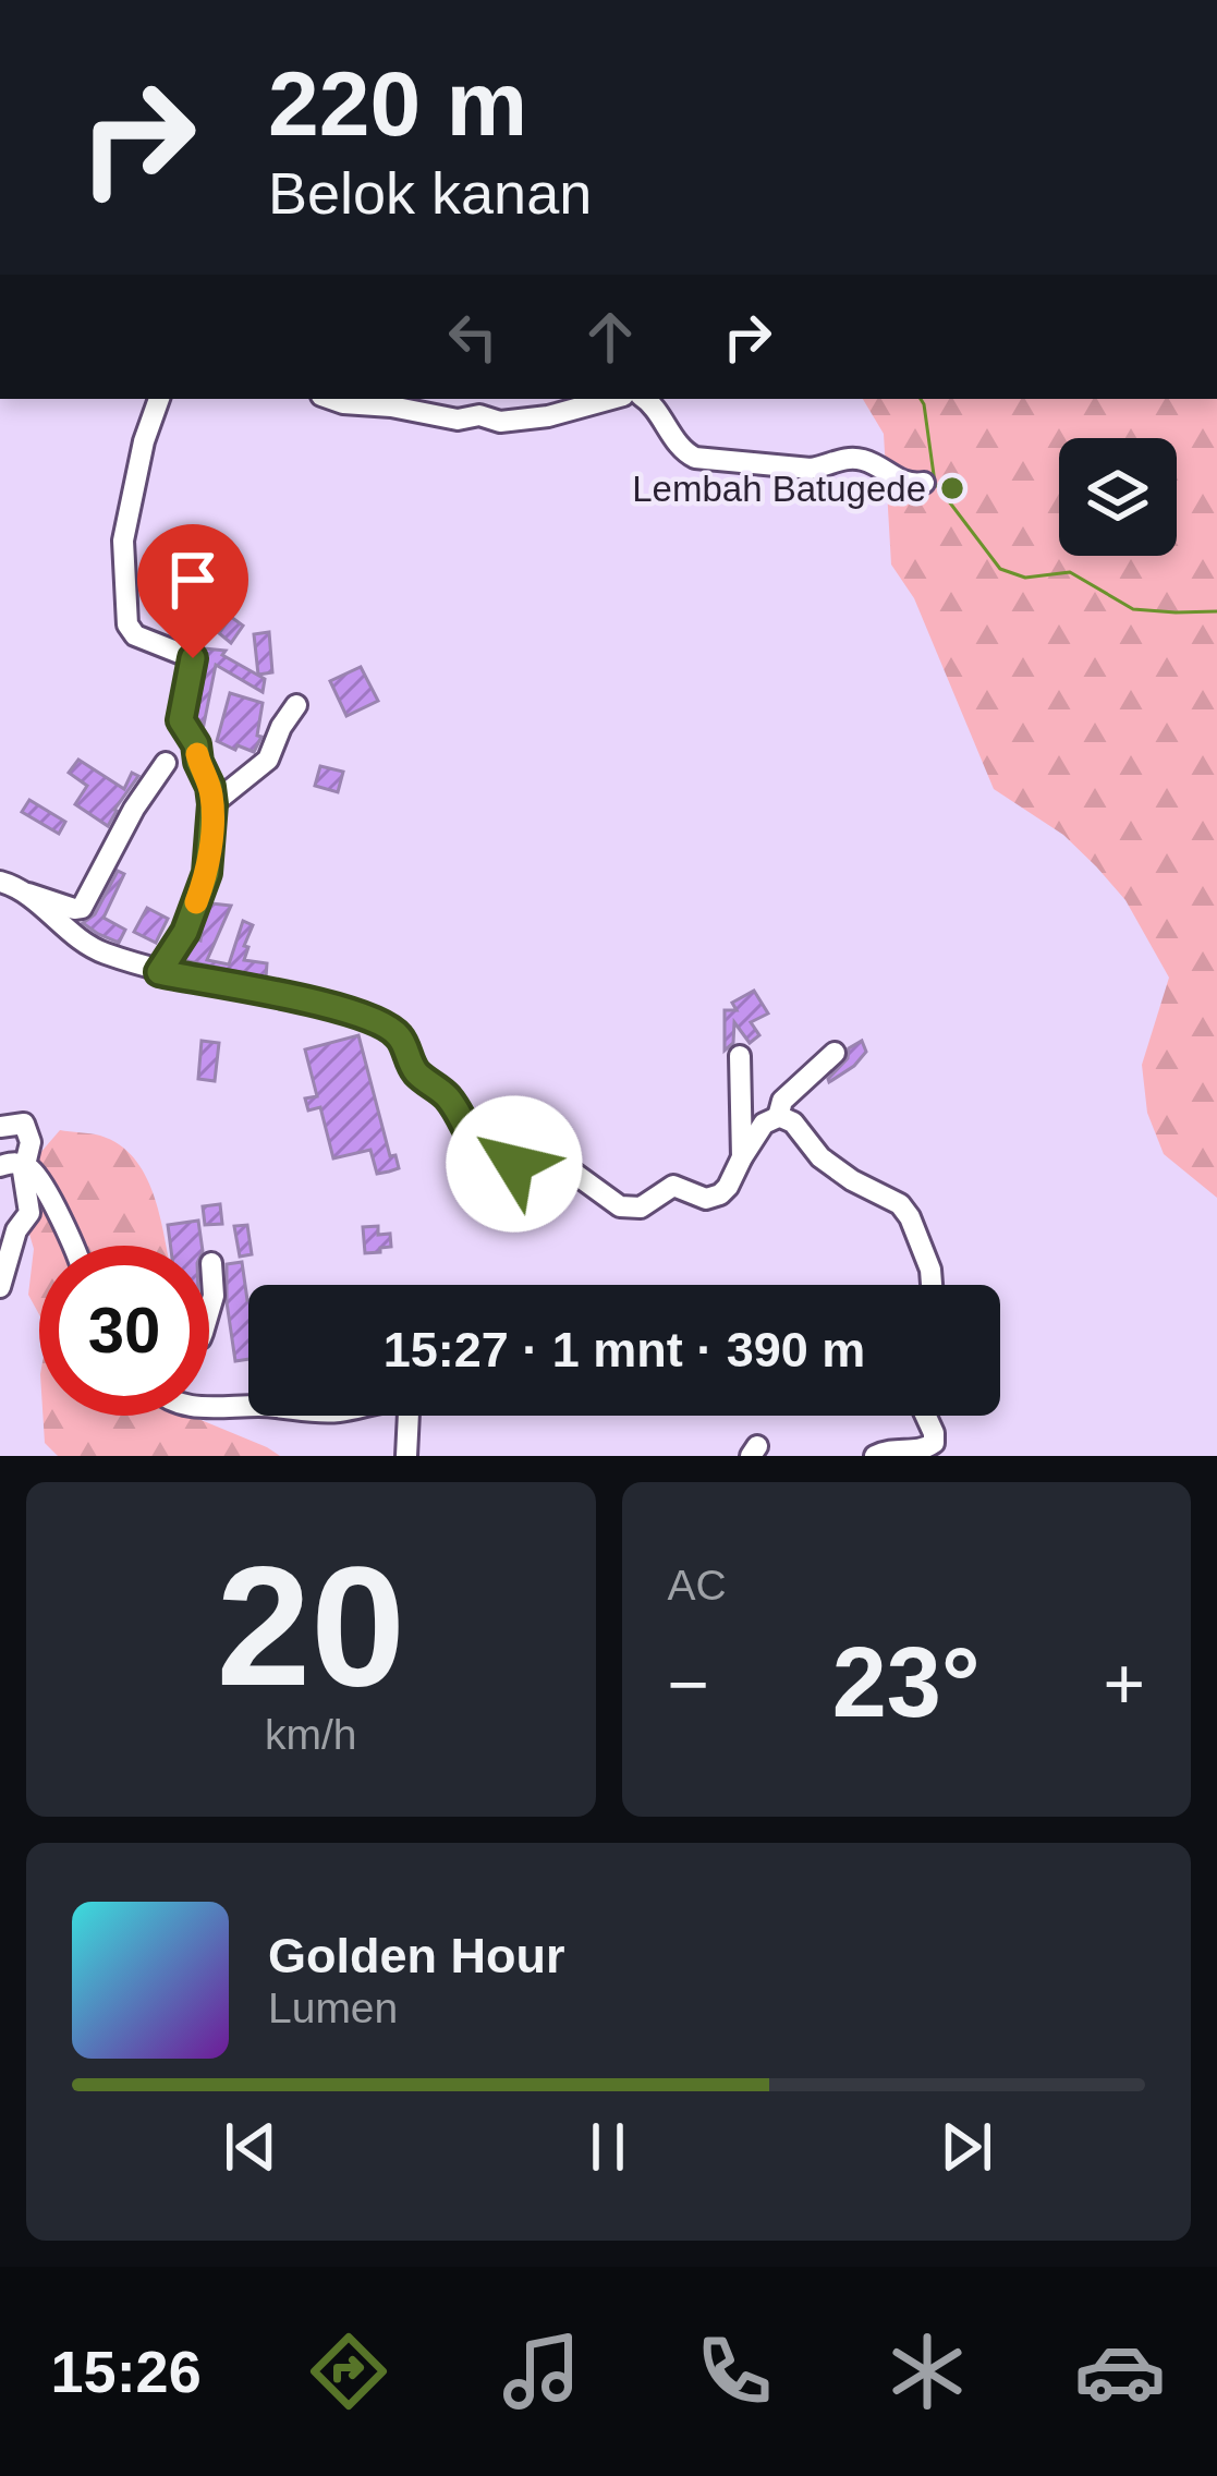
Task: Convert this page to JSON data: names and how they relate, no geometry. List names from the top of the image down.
{
  "places": ["Lembah Batugede"],
  "page": {
    "turn": ["220 m", "Belok kanan"],
    "limit": "30",
    "trip": "15:27 · 1 mnt · 390 m",
    "tile": [
      ["20", "km/h"],
      "AC"
    ],
    "heat": ["−", "23°", "+"],
    "song": ["Golden Hour", "Lumen"],
    "tabs": "15:26"
  }
}
